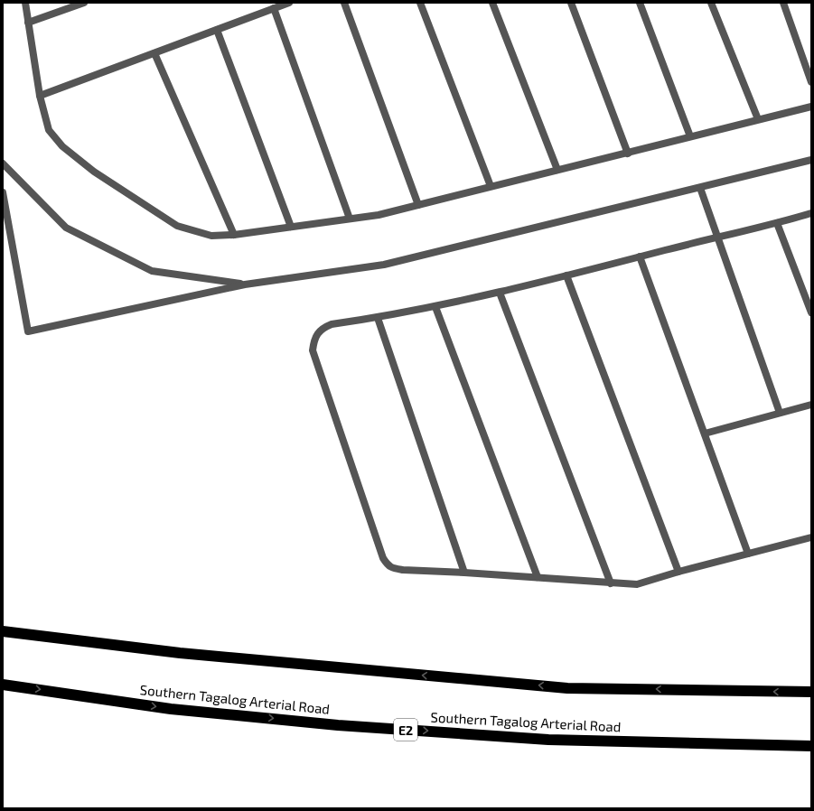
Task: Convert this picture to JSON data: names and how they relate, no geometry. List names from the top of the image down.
{
  "streets": {
    "highway": ["Southern Tagalog Arterial Road", "E2"]
  }
}
